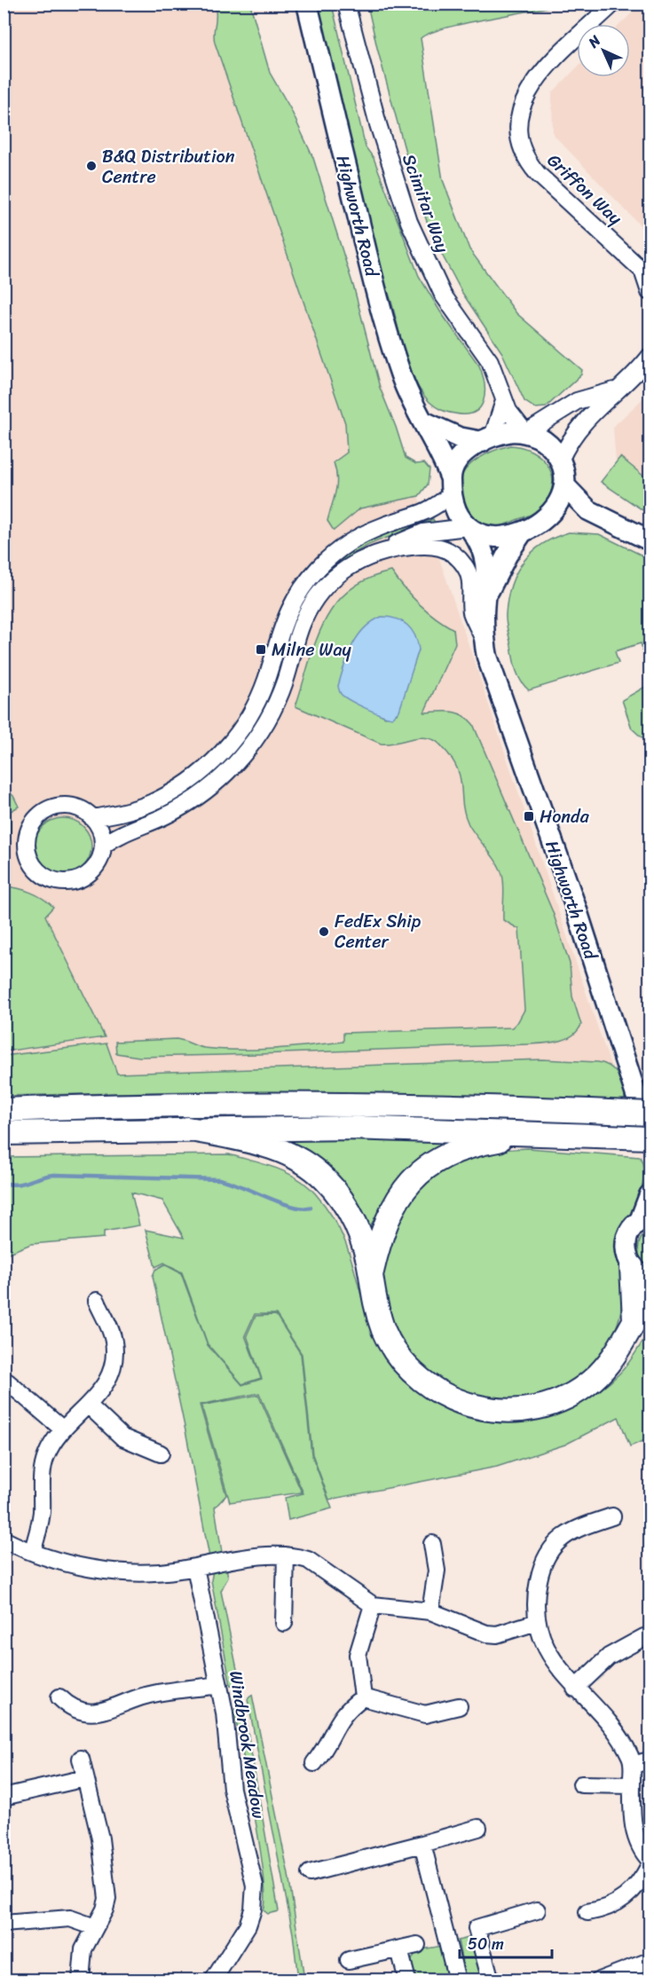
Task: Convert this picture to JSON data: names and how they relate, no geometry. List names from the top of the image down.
{
  "streets": {
    "main road": ["Highworth Road"],
    "street": ["Griffon Way", "Scimitar Way", "Windbrook Meadow"]
  },
  "crossings": [
    ["Scimitar Way", "Highworth Road"]
  ],
  "places": {
    "other": ["B&Q Distribution Centre", "FedEx Ship Center"],
    "transit": ["Milne Way", "Honda"]
  },
  "scale_bar": "50 m",
  "north": "top left"
}
